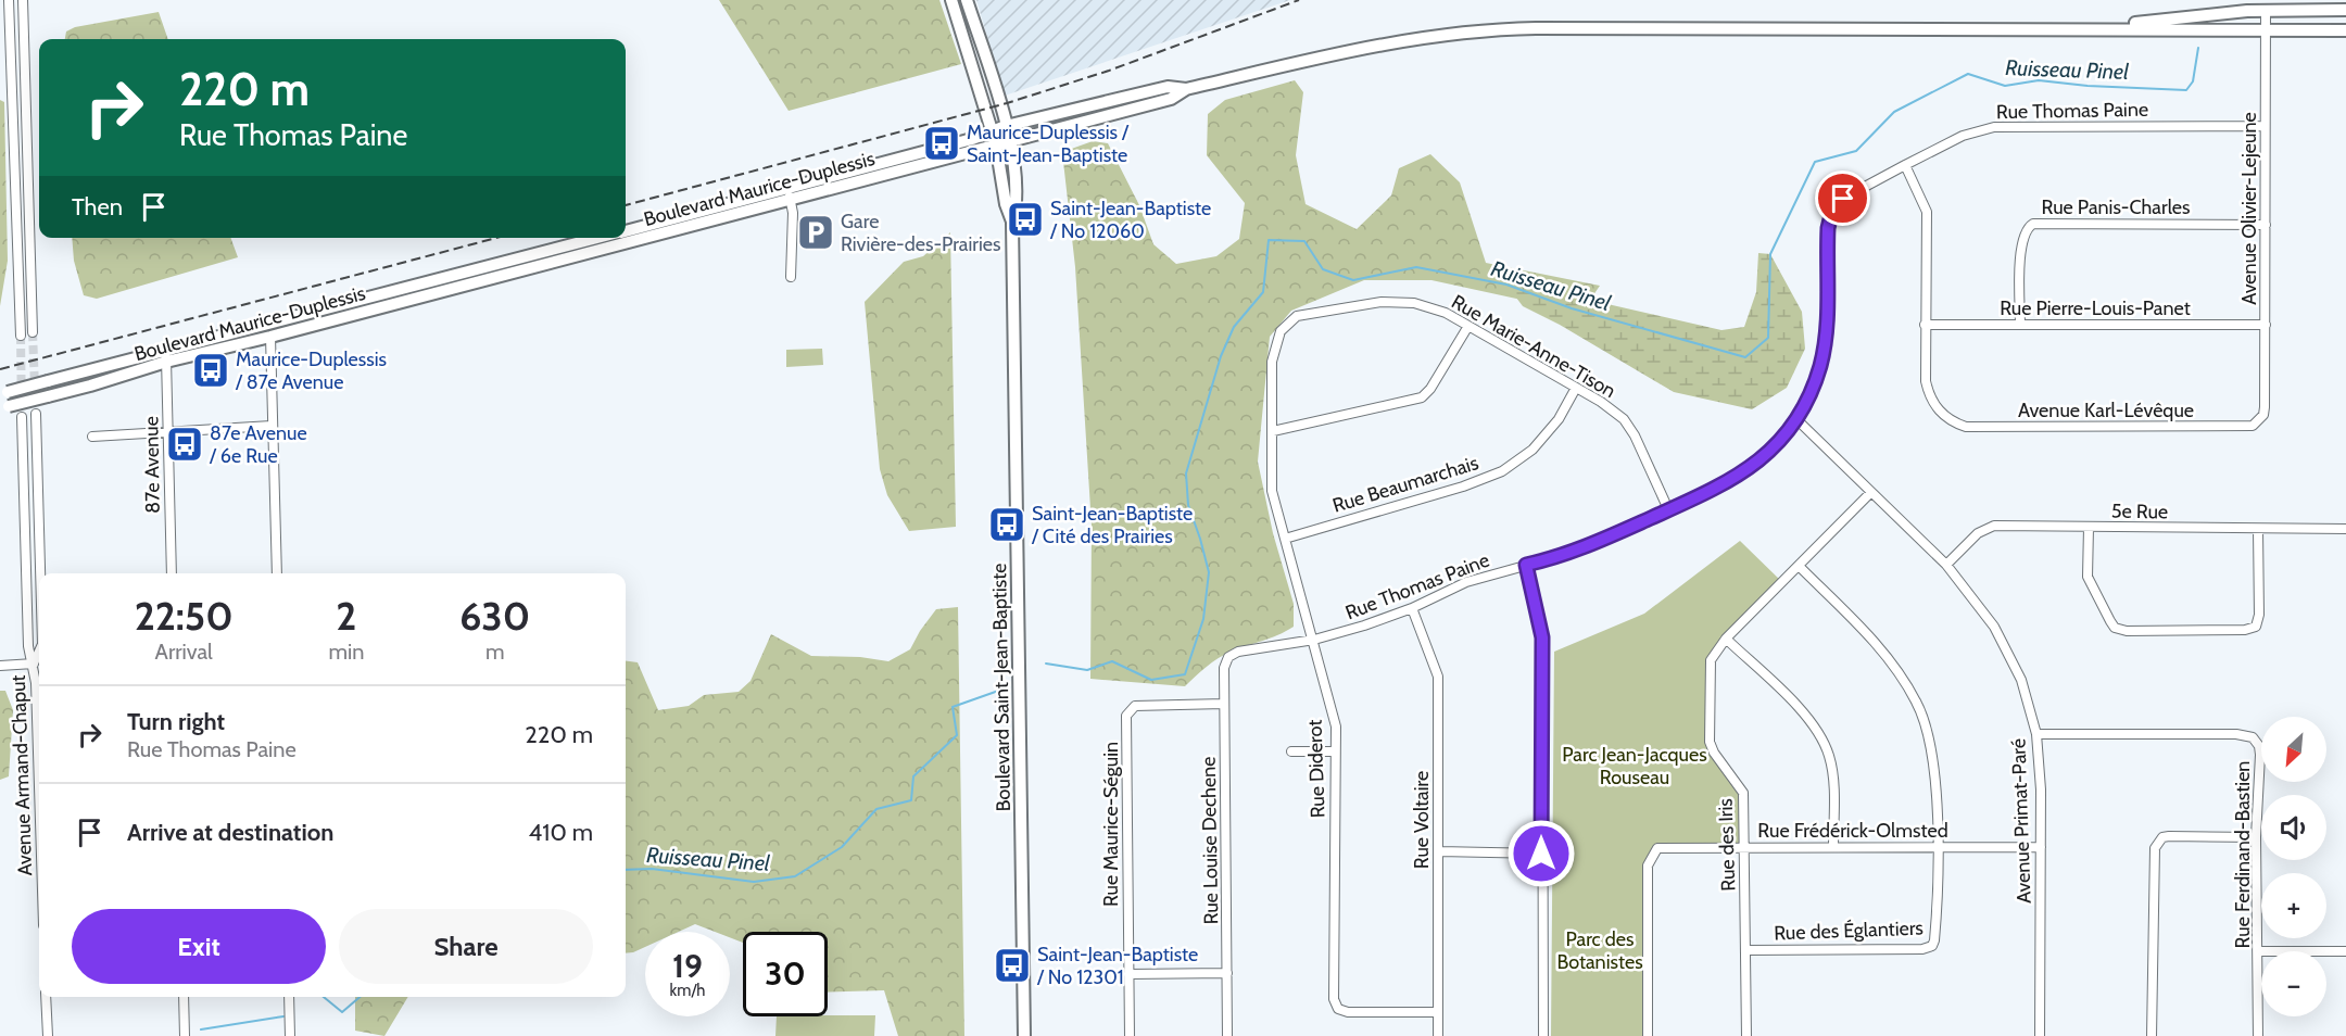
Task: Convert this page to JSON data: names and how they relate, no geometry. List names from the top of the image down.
{
  "streets": {
    "street": [
      "Rue Thomas Paine",
      "Boulevard Maurice-Duplessis",
      "Rue Panis-Charles",
      "Avenue Olivier-Lejeune",
      "Rue Pierre-Louis-Panet",
      "Rue Marie-Anne-Tison",
      "Avenue Karl-Lévêque",
      "87e Avenue",
      "Rue Beaumarchais",
      "5e Rue",
      "Boulevard Saint-Jean-Baptiste",
      "Rue Diderot",
      "Avenue Armand-Chaput",
      "Rue Voltaire",
      "Avenue Primat-Paré",
      "Rue Maurice-Séguin",
      "Rue Frédérick-Olmsted",
      "Rue Louise Dechene",
      "Rue des Iris",
      "Rue Ferdinand-Bastien",
      "Rue des Églantiers"
    ]
  },
  "crossings": [
    ["Rue Thomas Paine", "Avenue Olivier-Lejeune"],
    ["Rue Thomas Paine", "Rue Marie-Anne-Tison"],
    ["Rue Thomas Paine", "Rue Diderot"],
    ["Rue Thomas Paine", "Rue Voltaire"],
    ["Rue Thomas Paine", "Avenue Primat-Paré"],
    ["Rue Thomas Paine", "Rue Louise Dechene"],
    ["Boulevard Maurice-Duplessis", "Avenue Olivier-Lejeune"],
    ["Boulevard Maurice-Duplessis", "87e Avenue"],
    ["Boulevard Maurice-Duplessis", "Boulevard Saint-Jean-Baptiste"],
    ["Rue Panis-Charles", "Avenue Olivier-Lejeune"],
    ["Rue Panis-Charles", "Rue Pierre-Louis-Panet"],
    ["Avenue Olivier-Lejeune", "Rue Pierre-Louis-Panet"],
    ["Avenue Olivier-Lejeune", "Avenue Karl-Lévêque"],
    ["Rue Pierre-Louis-Panet", "Avenue Karl-Lévêque"],
    ["Rue Marie-Anne-Tison", "Rue Beaumarchais"],
    ["Rue Marie-Anne-Tison", "Rue Diderot"],
    ["Rue Beaumarchais", "Rue Diderot"],
    ["5e Rue", "Avenue Primat-Paré"],
    ["Rue Diderot", "Rue Voltaire"],
    ["Avenue Primat-Paré", "Rue Frédérick-Olmsted"],
    ["Avenue Primat-Paré", "Rue des Iris"],
    ["Avenue Primat-Paré", "Rue Ferdinand-Bastien"],
    ["Rue Maurice-Séguin", "Rue Louise Dechene"],
    ["Rue Frédérick-Olmsted", "Rue des Iris"],
    ["Rue Frédérick-Olmsted", "Rue des Églantiers"],
    ["Rue des Iris", "Rue des Églantiers"]
  ],
  "water": ["Ruisseau Pinel"],
  "parks": ["Parc Jean-Jacques Rouseau", "Parc des Botanistes"],
  "places": {
    "bus stop": [
      "Maurice-Duplessis / Saint-Jean-Baptiste",
      "Saint-Jean-Baptiste / No 12060",
      "Maurice-Duplessis / 87e Avenue",
      "87e Avenue / 6e Rue",
      "Saint-Jean-Baptiste / Cité des Prairies",
      "Saint-Jean-Baptiste / No 12301"
    ],
    "parking": ["Gare Rivière-des-Prairies"]
  },
  "north": "bottom left",
  "page": {
    "turn": ["220 m", "Rue Thomas Paine"],
    "then": "Then",
    "eta": [
      "22:50",
      "Arrival",
      "2",
      "min",
      "630",
      "m"
    ],
    "list": [
      {
        "name": "Turn right",
        "note": "Rue Thomas Paine",
        "value": "220 m"
      },
      {
        "name": "Arrive at destination",
        "value": "410 m"
      }
    ],
    "map_buttons": ["+", "−"],
    "buttons": ["Exit", "Share"],
    "speed": "19 km/h",
    "limit": "30"
  }
}
